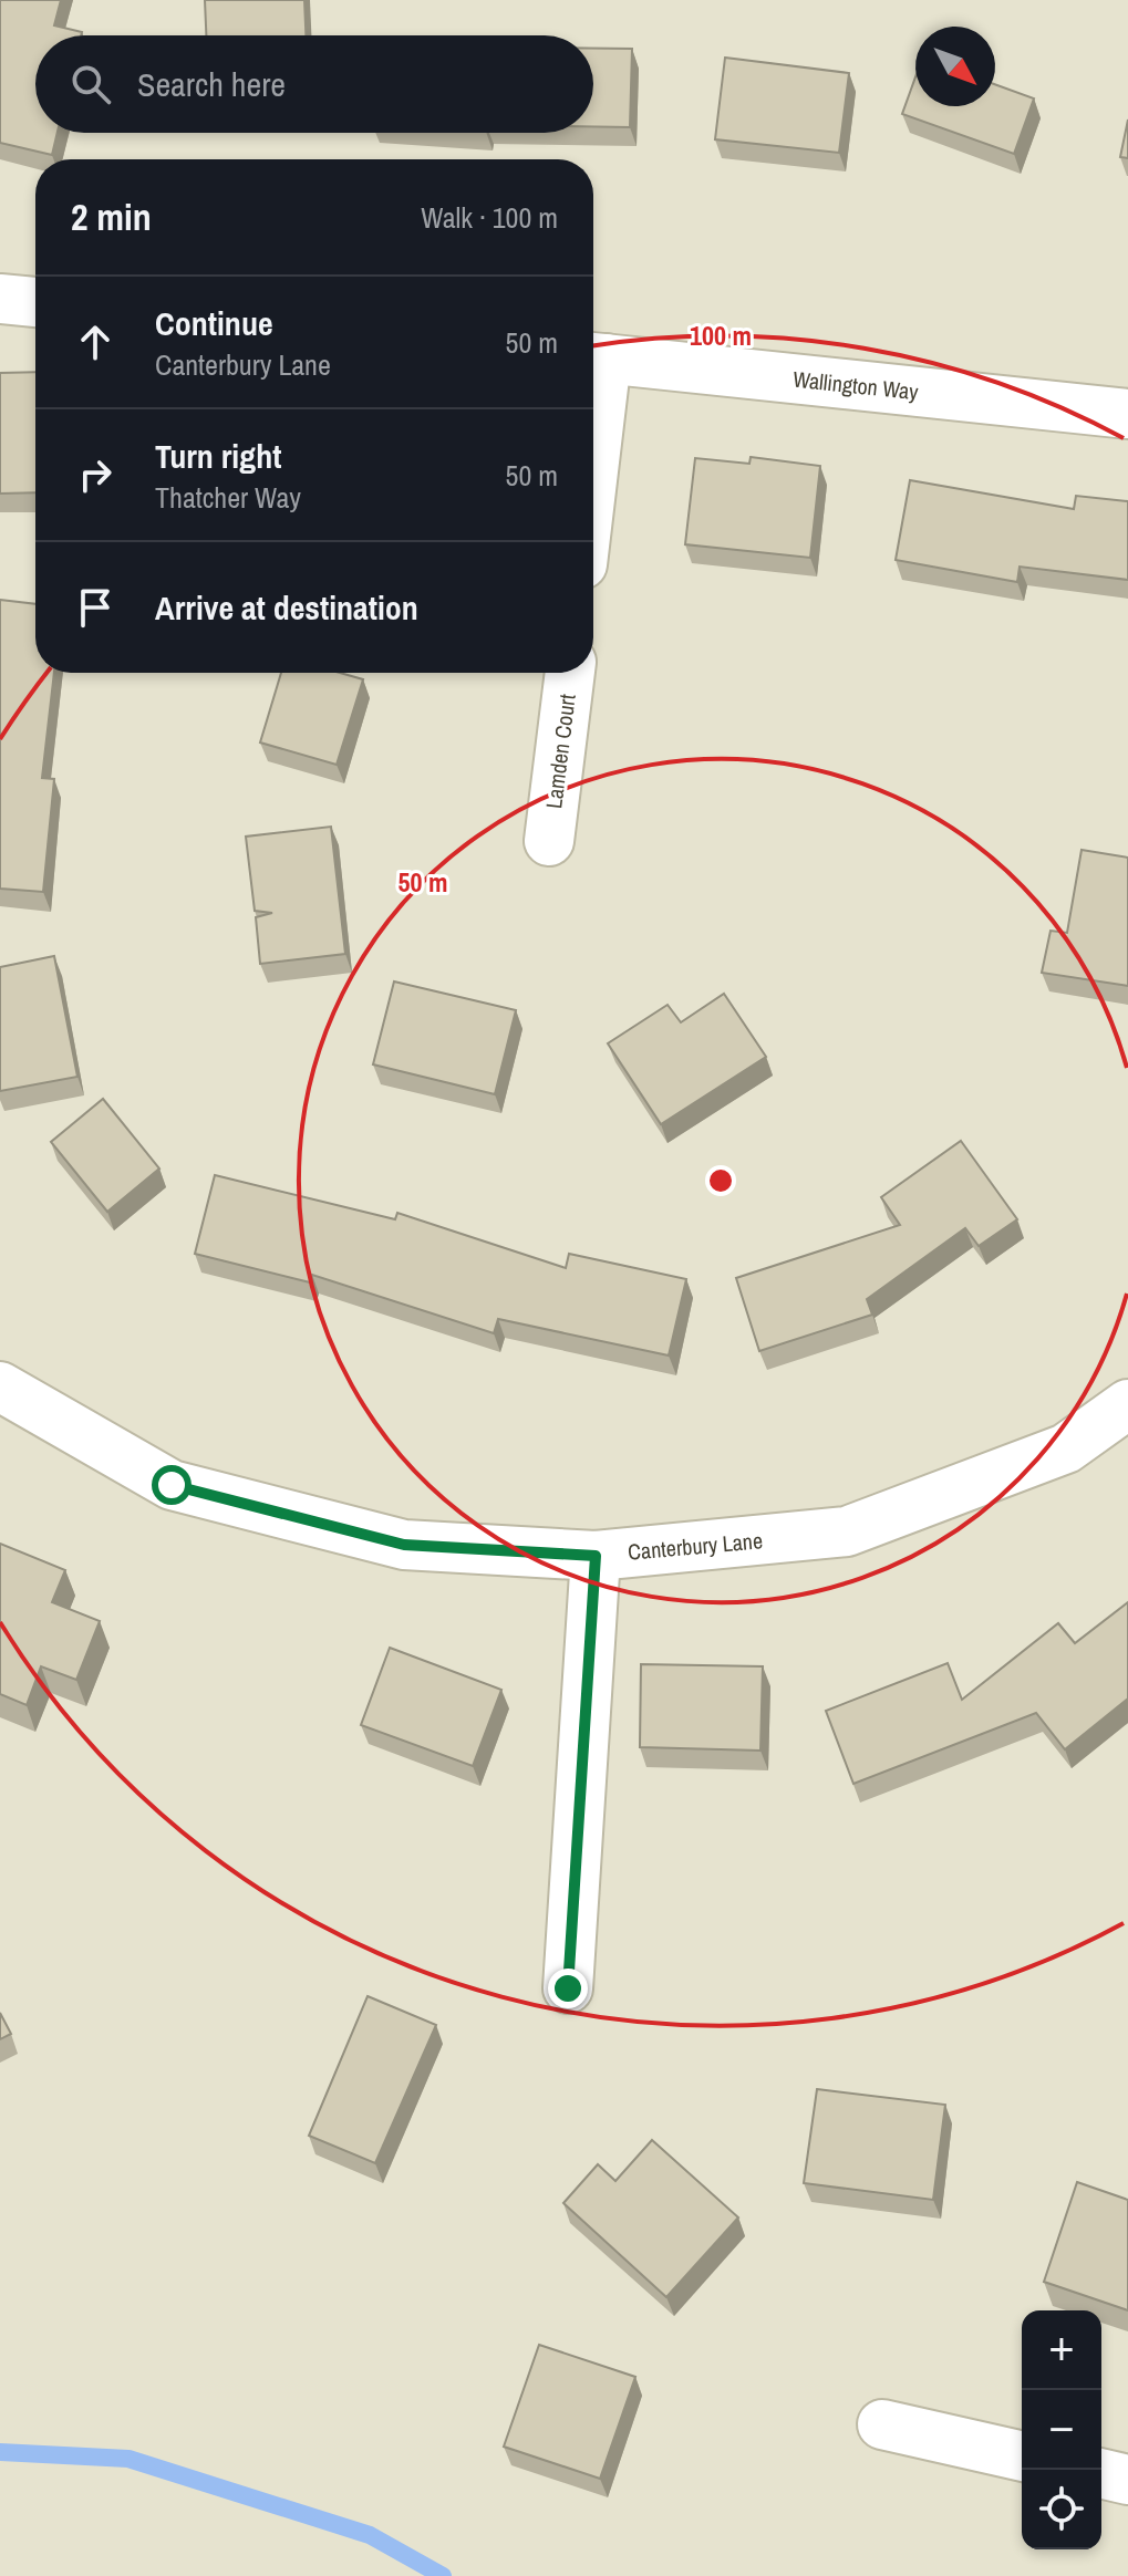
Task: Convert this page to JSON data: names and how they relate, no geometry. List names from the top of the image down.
{
  "streets": {
    "street": ["Wallington Way", "Lamden Court", "Canterbury Lane"]
  },
  "north": "bottom right",
  "page": {
    "search": "Search here",
    "heading": ["2 min", "Walk · 100 m"],
    "list": [
      ["Continue", "Canterbury Lane", "50 m"],
      ["Turn right", "Thatcher Way", "50 m"],
      "Arrive at destination"
    ],
    "map_buttons": ["+", "−"]
  },
  "rings": ["100 m", "50 m"]
}
